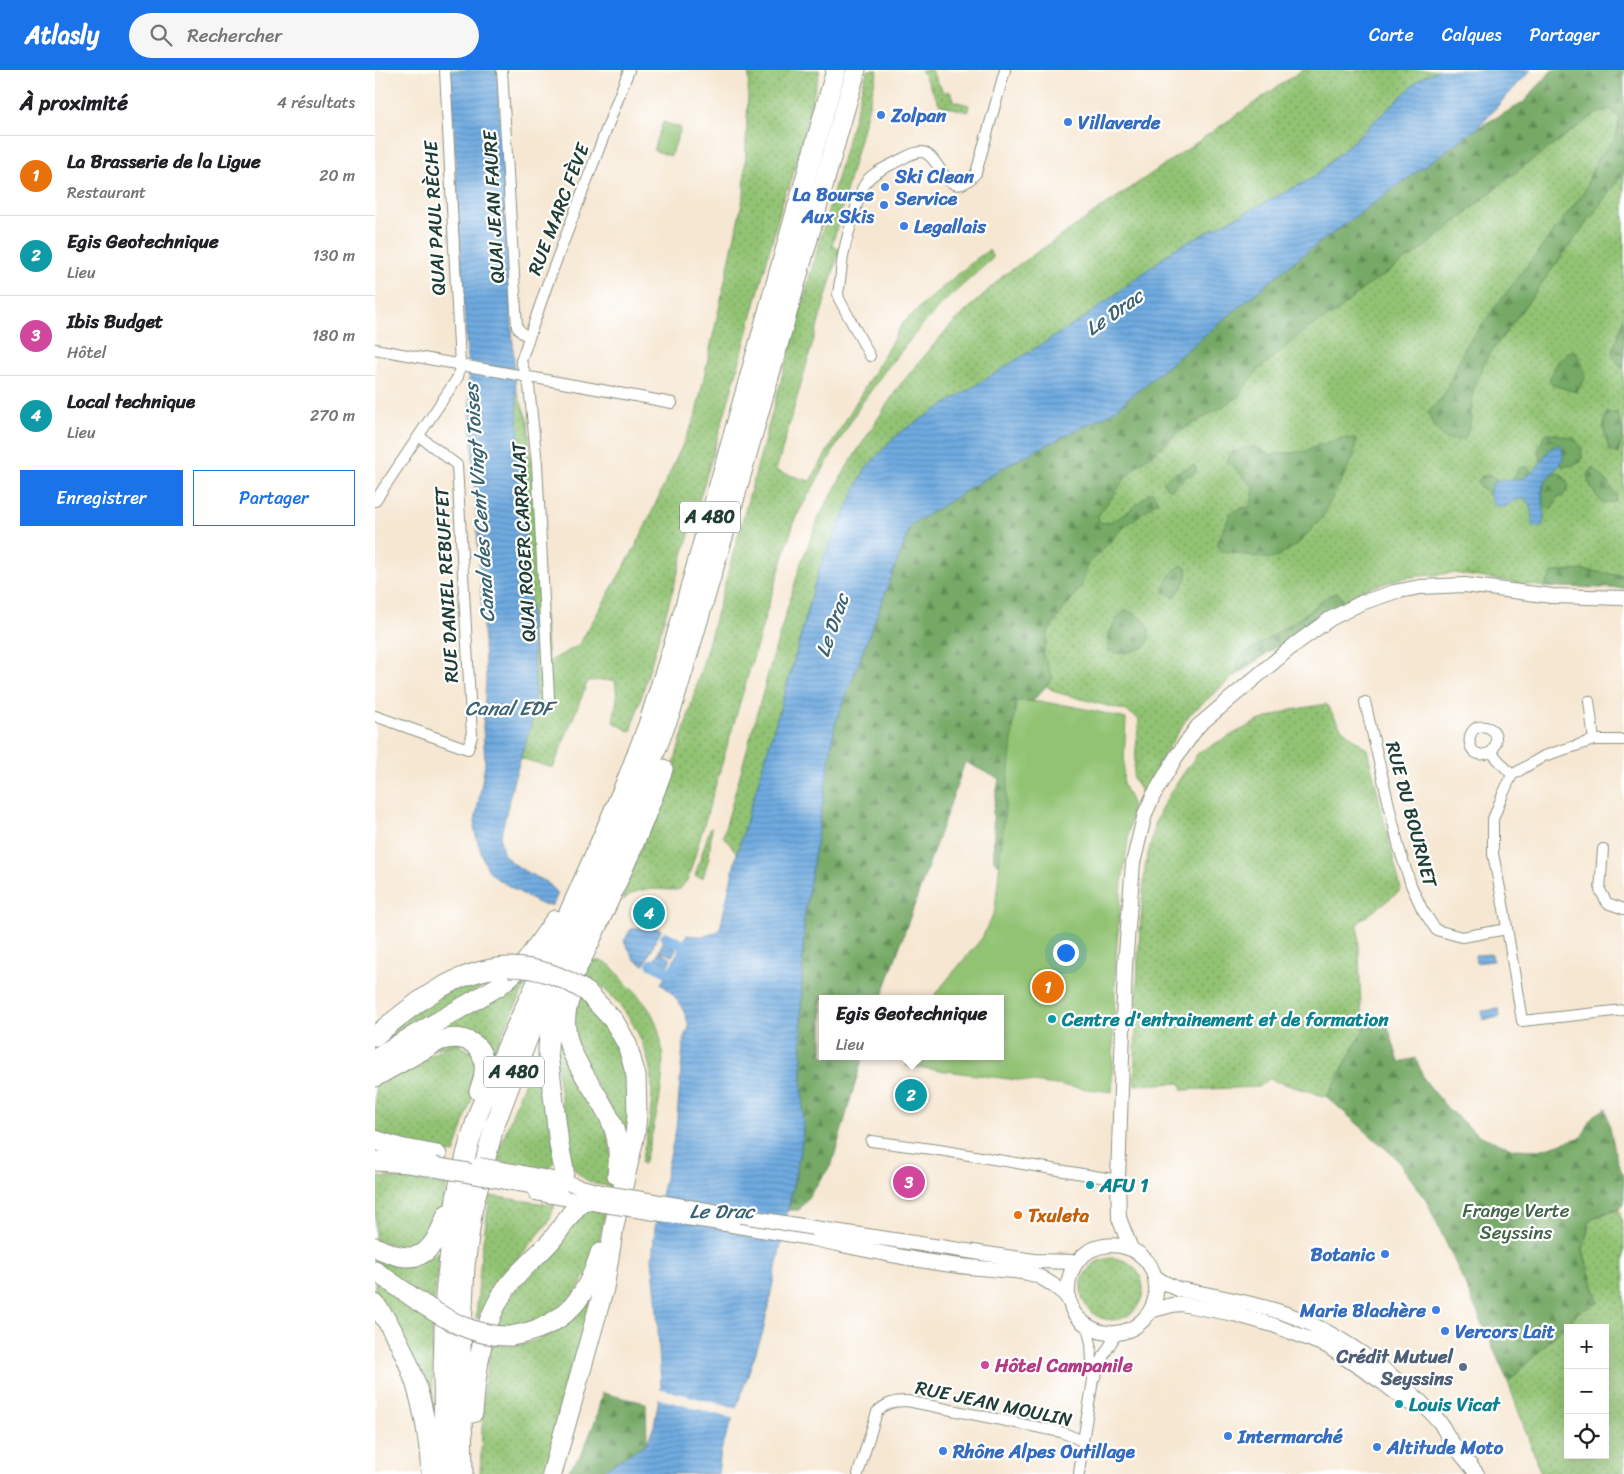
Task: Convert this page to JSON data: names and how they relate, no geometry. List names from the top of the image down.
{
  "streets": {
    "highway": ["A 480"],
    "street": [
      "QUAI JEAN FAURE",
      "RUE MARC FÈVE",
      "QUAI PAUL RÈCHE",
      "QUAI ROGER CARRAJAT",
      "RUE DANIEL REBUFFET",
      "RUE DU BOURNET",
      "RUE JEAN MOULIN"
    ]
  },
  "crossings": [
    ["QUAI JEAN FAURE", "RUE MARC FÈVE"],
    ["RUE MARC FÈVE", "QUAI ROGER CARRAJAT"]
  ],
  "water": ["Le Drac", "Canal des Cent Vingt Toises", "Canal EDF"],
  "parks": ["Frange Verte Seyssins"],
  "places": [
    "Zolpan",
    "Villaverde",
    "Ski Clean Service",
    "La Bourse Aux Skis",
    "Legallais",
    "Centre d'entrainement et de formation",
    "AFU 1",
    "Txuleta",
    "Botanic",
    "Marie Blachère",
    "Vercors Lait",
    "Hôtel Campanile",
    "Crédit Mutuel Seyssins",
    "Louis Vicat",
    "Intermarché",
    "Altitude Moto",
    "Rhône Alpes Outillage"
  ],
  "page": {
    "header": "Atlasly",
    "search": "Rechercher",
    "nav": ["Carte", "Calques", "Partager"],
    "heading": ["À proximité", "4 résultats"],
    "list": [
      {
        "mark": "1",
        "name": "La Brasserie de la Ligue",
        "note": "Restaurant",
        "value": "20 m"
      },
      {
        "mark": "2",
        "name": "Egis Geotechnique",
        "note": "Lieu",
        "value": "130 m"
      },
      {
        "mark": "3",
        "name": "Ibis Budget",
        "note": "Hôtel",
        "value": "180 m"
      },
      {
        "mark": "4",
        "name": "Local technique",
        "note": "Lieu",
        "value": "270 m"
      }
    ],
    "buttons": ["Enregistrer", "Partager"],
    "pins": [
      "4",
      "1",
      "2",
      "3"
    ],
    "popup": ["Egis Geotechnique", "Lieu"],
    "map_buttons": ["+", "−"]
  }
}
